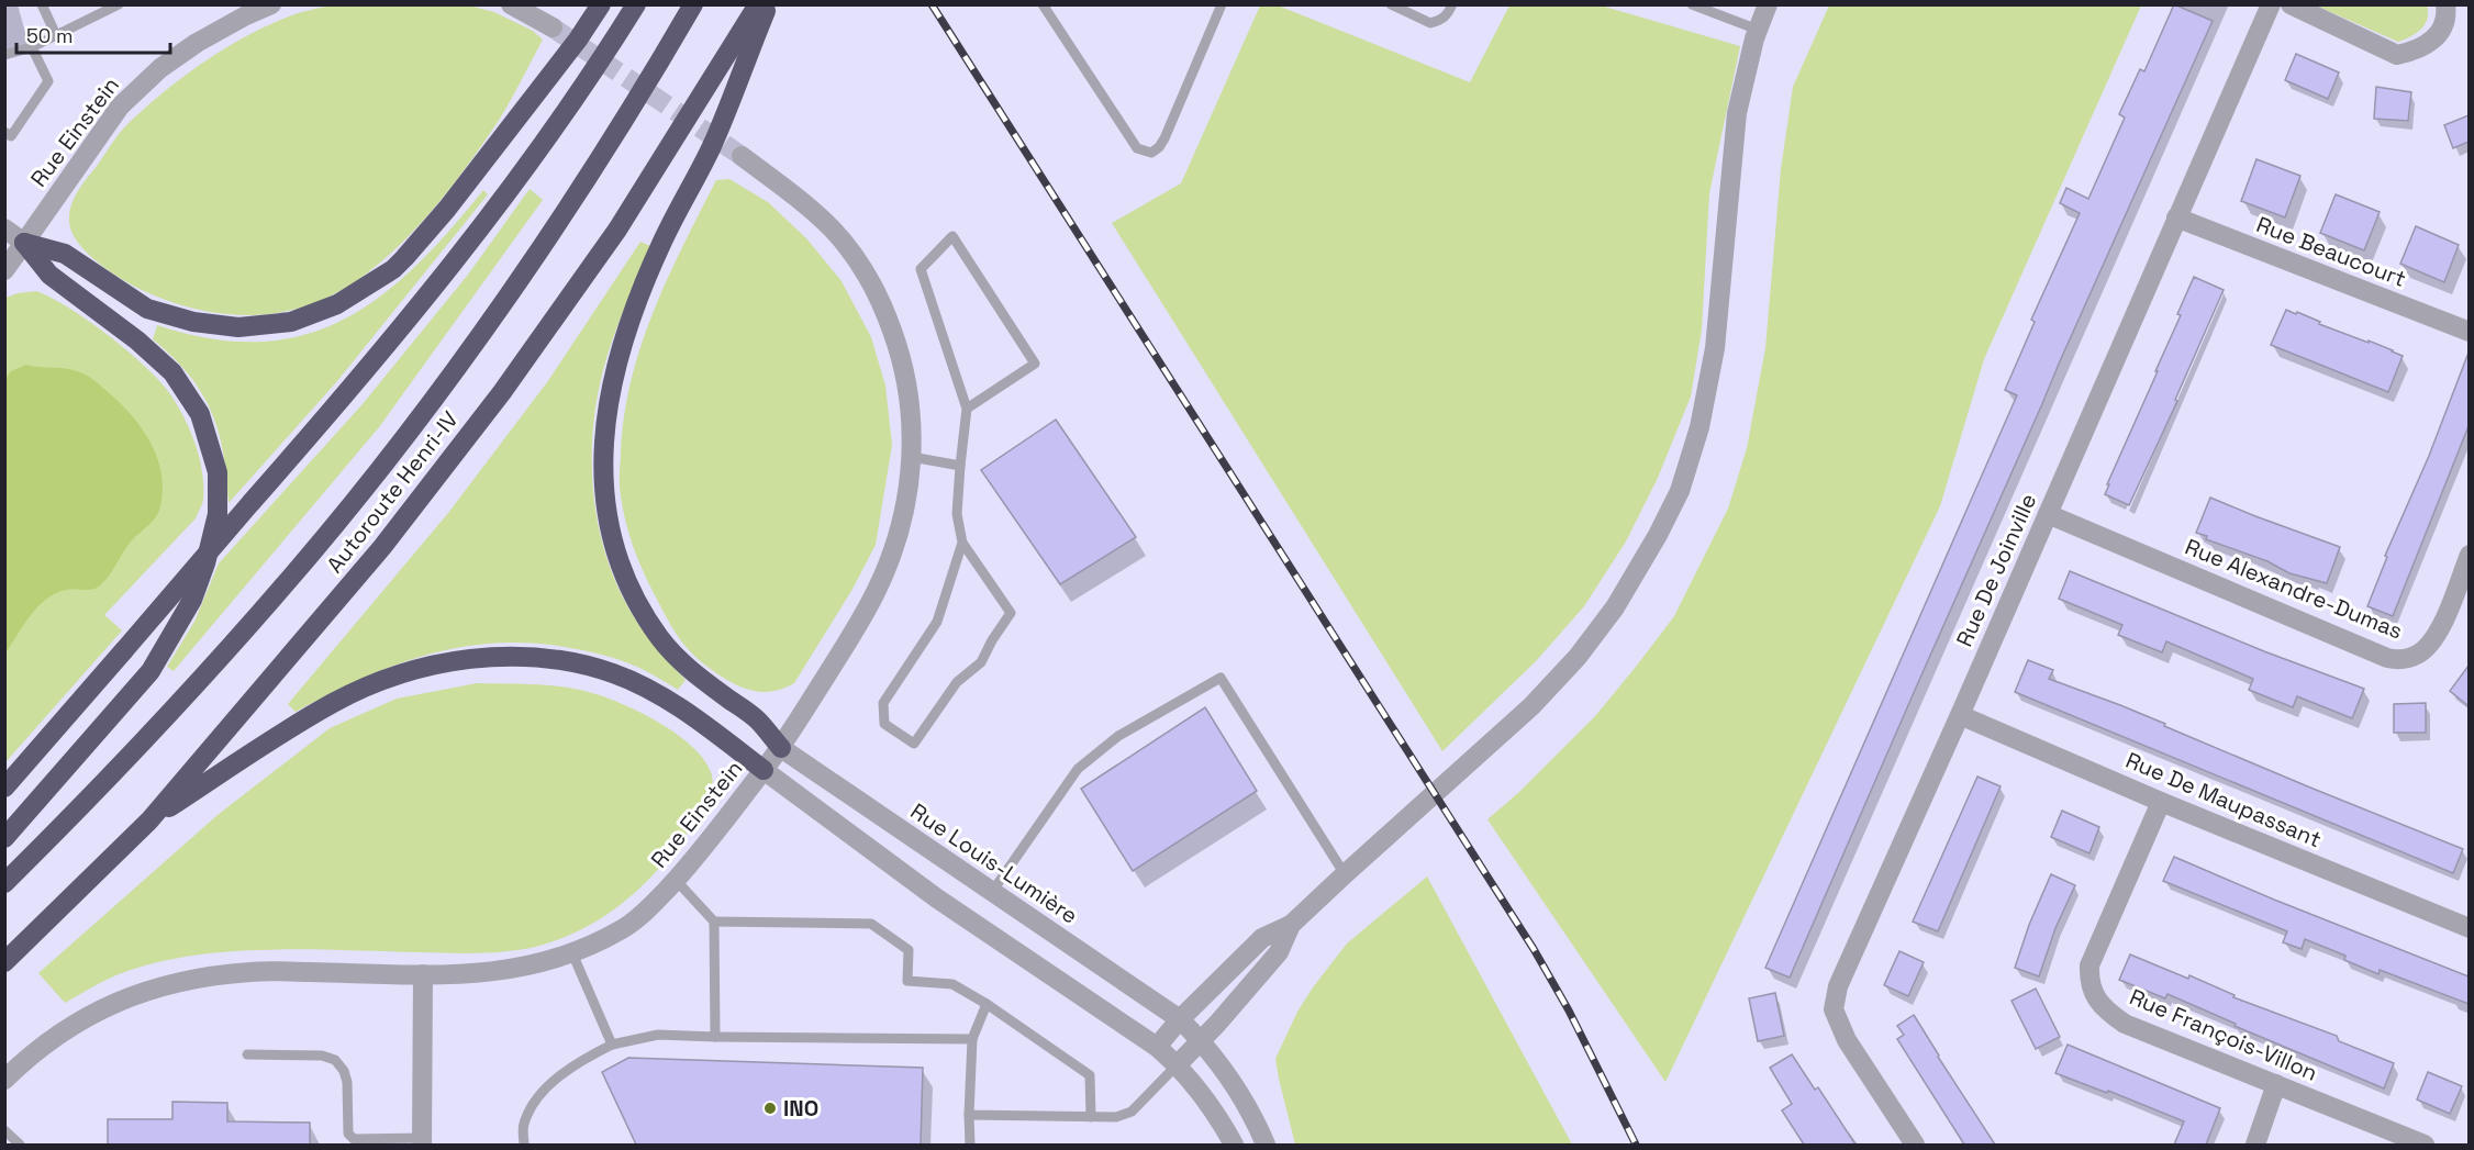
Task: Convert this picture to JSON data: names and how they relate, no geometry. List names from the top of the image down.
{
  "streets": {
    "highway": ["Autoroute Henri-IV"],
    "street": [
      "Rue Einstein",
      "Rue Beaucourt",
      "Rue De Joinville",
      "Rue Alexandre-Dumas",
      "Rue De Maupassant",
      "Rue Louis-Lumière",
      "Rue François-Villon"
    ]
  },
  "crossings": [
    ["Rue Einstein", "Rue Louis-Lumière"],
    ["Rue Beaucourt", "Rue De Joinville"],
    ["Rue De Joinville", "Rue Alexandre-Dumas"],
    ["Rue De Joinville", "Rue De Maupassant"],
    ["Rue De Maupassant", "Rue François-Villon"]
  ],
  "places": ["INO"],
  "scale_bar": "50 m"
}
